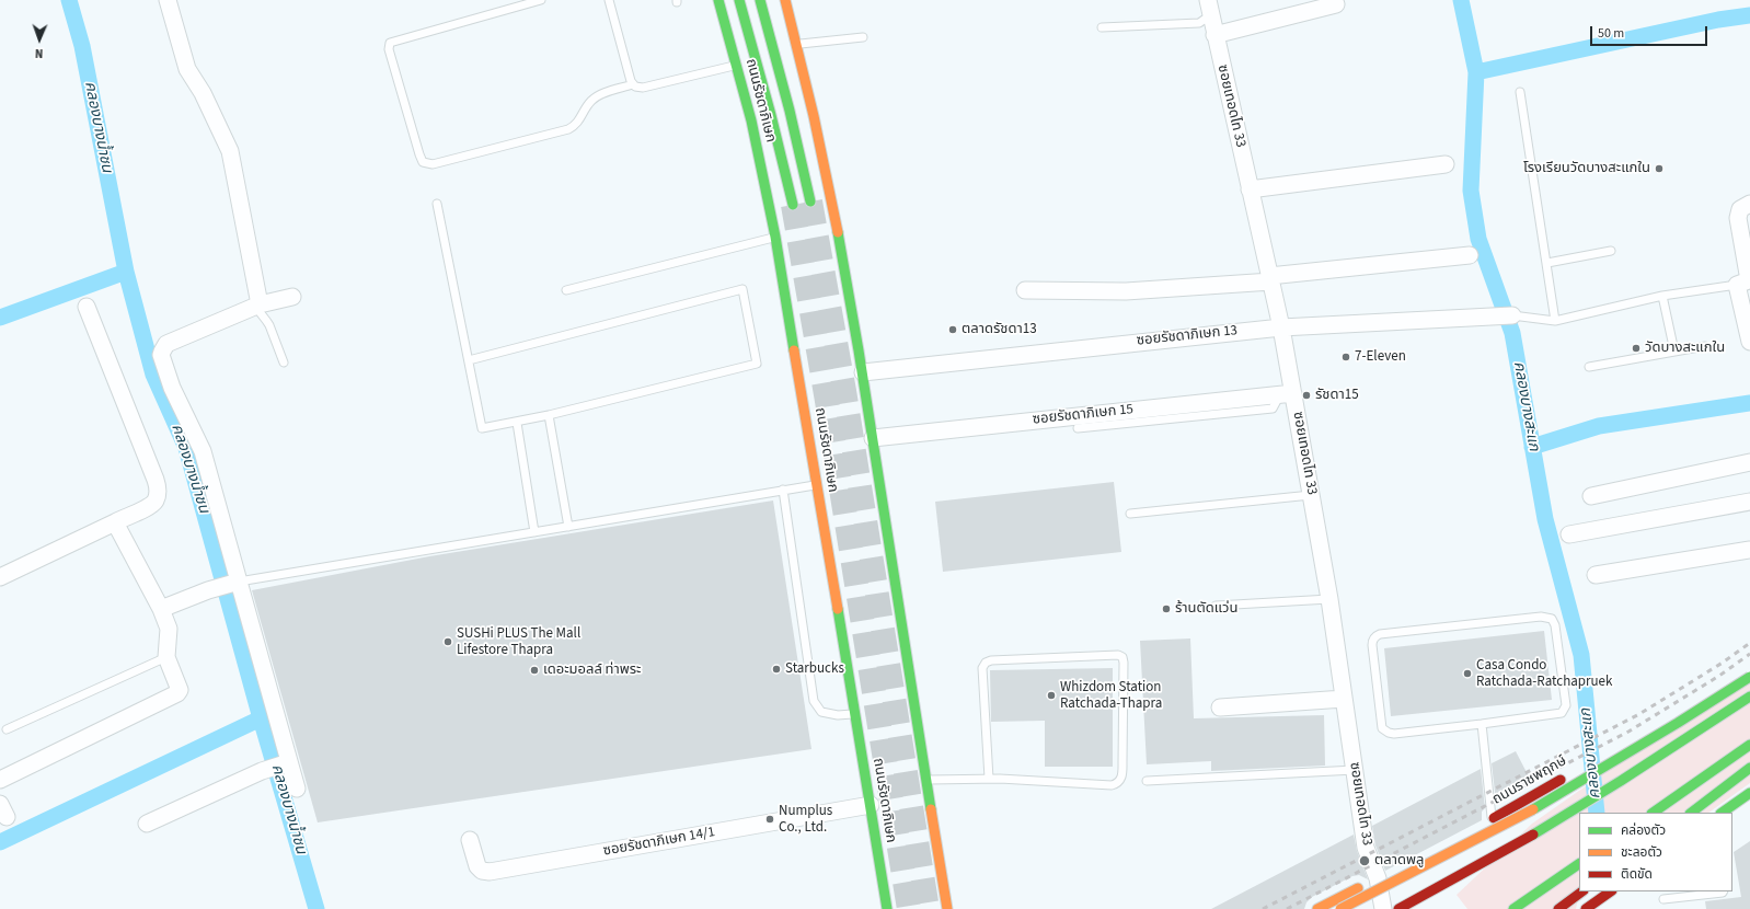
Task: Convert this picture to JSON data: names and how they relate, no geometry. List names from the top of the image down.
{
  "streets": {
    "main road": ["ถนนรัชดาภิเษก", "ถนนราชพฤกษ์"],
    "street": [
      "ซอยเทอดไท 33",
      "ซอยรัชดาภิเษก 13",
      "ซอยรัชดาภิเษก 15",
      "ซอยรัชดาภิเษก 14/1"
    ]
  },
  "crossings": [
    ["ถนนรัชดาภิเษก", "ซอยรัชดาภิเษก 14/1"],
    ["ซอยเทอดไท 33", "ซอยรัชดาภิเษก 13"],
    ["ซอยเทอดไท 33", "ซอยรัชดาภิเษก 15"]
  ],
  "water": ["คลองบางน้ำชน", "คลองบางสะแก"],
  "places": [
    "โรงเรียนวัดบางสะแกใน",
    "ตลาดรัชดา13",
    "วัดบางสะแกใน",
    "7-Eleven",
    "รัชดา15",
    "ร้านตัดแว่น",
    "SUSHi PLUS The Mall Lifestore Thapra",
    "Starbucks",
    "เดอะมอลล์ ท่าพระ",
    "Casa Condo Ratchada-Ratchapruek",
    "Whizdom Station Ratchada-Thapra",
    "Numplus Co., Ltd.",
    "ตลาดพลู"
  ],
  "legend": ["คล่องตัว", "ชะลอตัว", "ติดขัด"],
  "scale_bar": "50 m",
  "north": "bottom"
}
